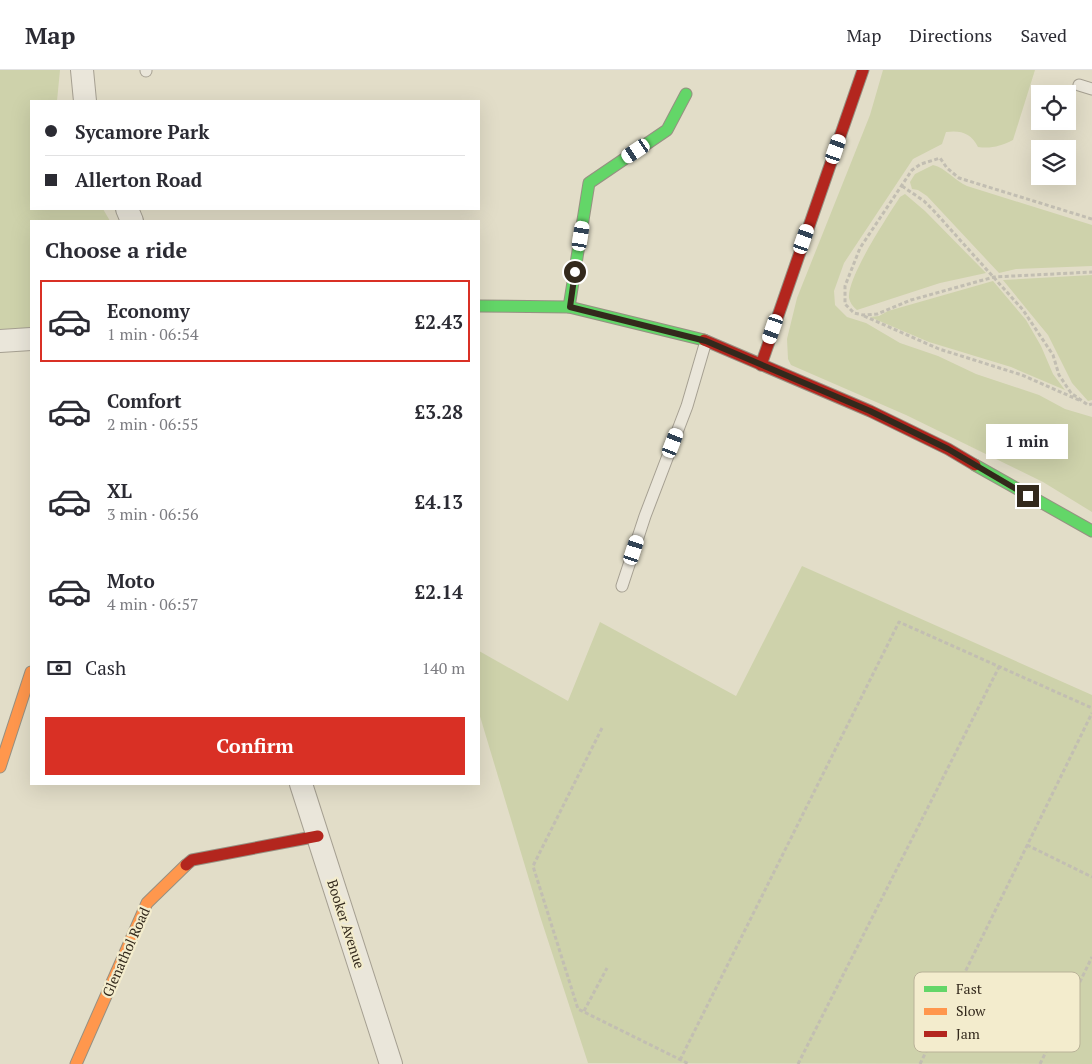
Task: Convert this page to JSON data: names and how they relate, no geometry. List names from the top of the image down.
{
  "streets": {
    "street": ["Booker Avenue", "Glenathol Road"]
  },
  "crossings": [
    ["Booker Avenue", "Glenathol Road"]
  ],
  "legend": ["Fast", "Slow", "Jam"],
  "page": {
    "header": "Map",
    "nav": ["Map", "Directions", "Saved"],
    "banner": ["Sycamore Park", "Allerton Road"],
    "heading": "Choose a ride",
    "list": [
      {
        "name": "Economy",
        "note": "1 min · 06:54",
        "value": "£2.43"
      },
      {
        "name": "Comfort",
        "note": "2 min · 06:55",
        "value": "£3.28"
      },
      {
        "name": "XL",
        "note": "3 min · 06:56",
        "value": "£4.13"
      },
      {
        "name": "Moto",
        "note": "4 min · 06:57",
        "value": "£2.14"
      }
    ],
    "bubble": "1 min",
    "pay": ["Cash", "140 m"],
    "buttons": "Confirm"
  }
}
